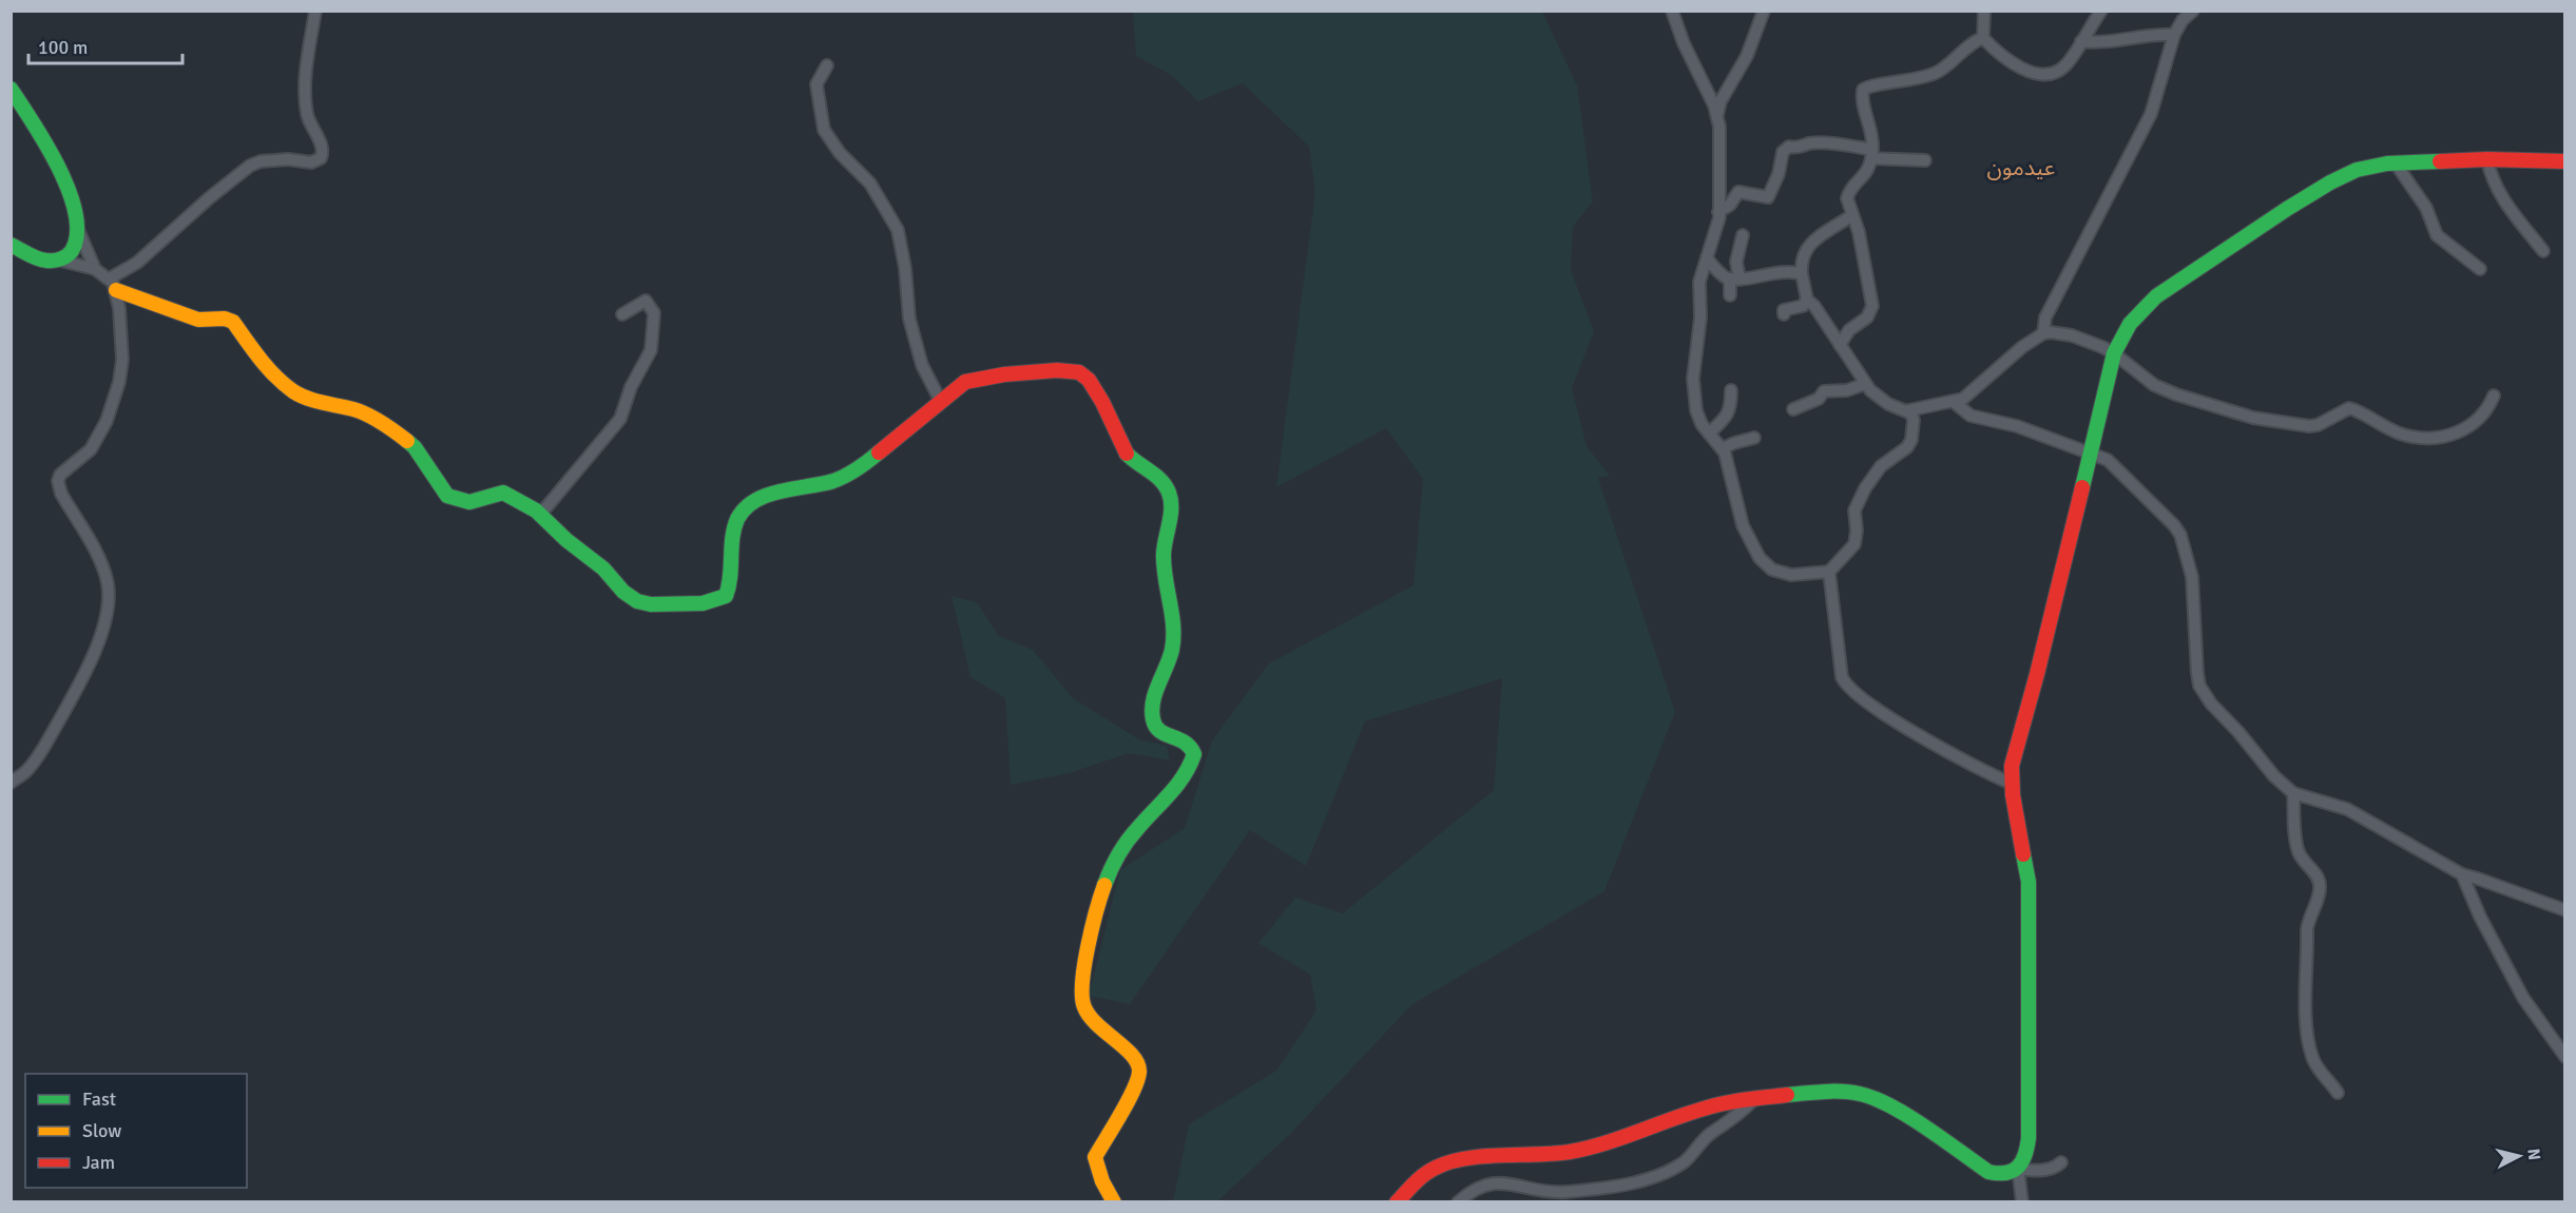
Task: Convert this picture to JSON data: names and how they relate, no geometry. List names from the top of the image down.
{
  "districts": ["عيدمون"],
  "legend": ["Fast", "Slow", "Jam"],
  "scale_bar": "100 m",
  "north": "right"
}
